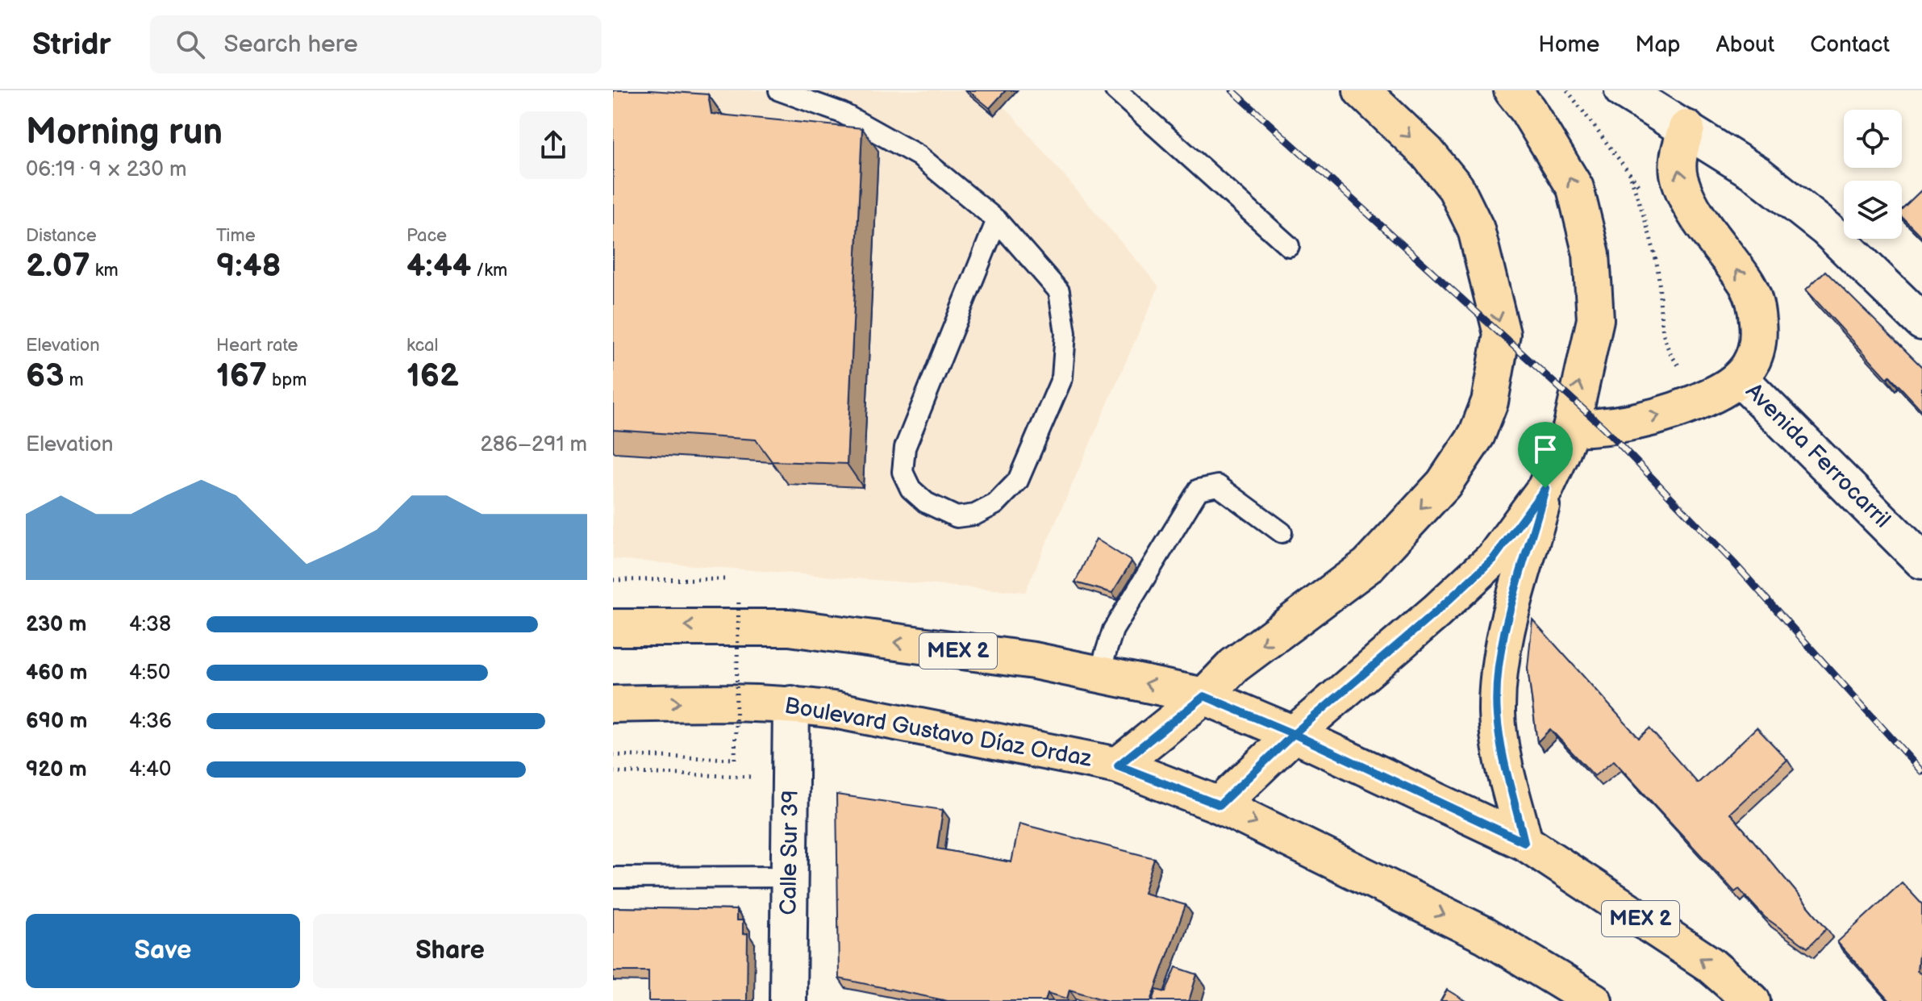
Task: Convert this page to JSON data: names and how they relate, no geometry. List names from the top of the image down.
{
  "streets": {
    "main road": ["MEX 2", "Boulevard Gustavo Díaz Ordaz"],
    "street": ["Avenida Ferrocarril", "Calle Sur 39"]
  },
  "crossings": [
    ["Boulevard Gustavo Díaz Ordaz", "Calle Sur 39"]
  ],
  "page": {
    "header": "Stridr",
    "search": "Search here",
    "nav": [
      "Home",
      "Map",
      "About",
      "Contact"
    ],
    "heading": ["Morning run", "06:19 · 9 × 230 m"],
    "stats": [
      ["Distance", "2.07 km"],
      ["Time", "9:48"],
      ["Pace", "4:44 /km"],
      ["Elevation", "63 m"],
      ["Heart rate", "167 bpm"],
      ["kcal", "162"]
    ],
    "chart": ["Elevation", "286–291 m"],
    "list": [
      {
        "name": "230 m",
        "note": "4:38"
      },
      {
        "name": "460 m",
        "note": "4:50"
      },
      {
        "name": "690 m",
        "note": "4:36"
      },
      {
        "name": "920 m",
        "note": "4:40"
      }
    ],
    "buttons": ["Save", "Share"]
  }
}
